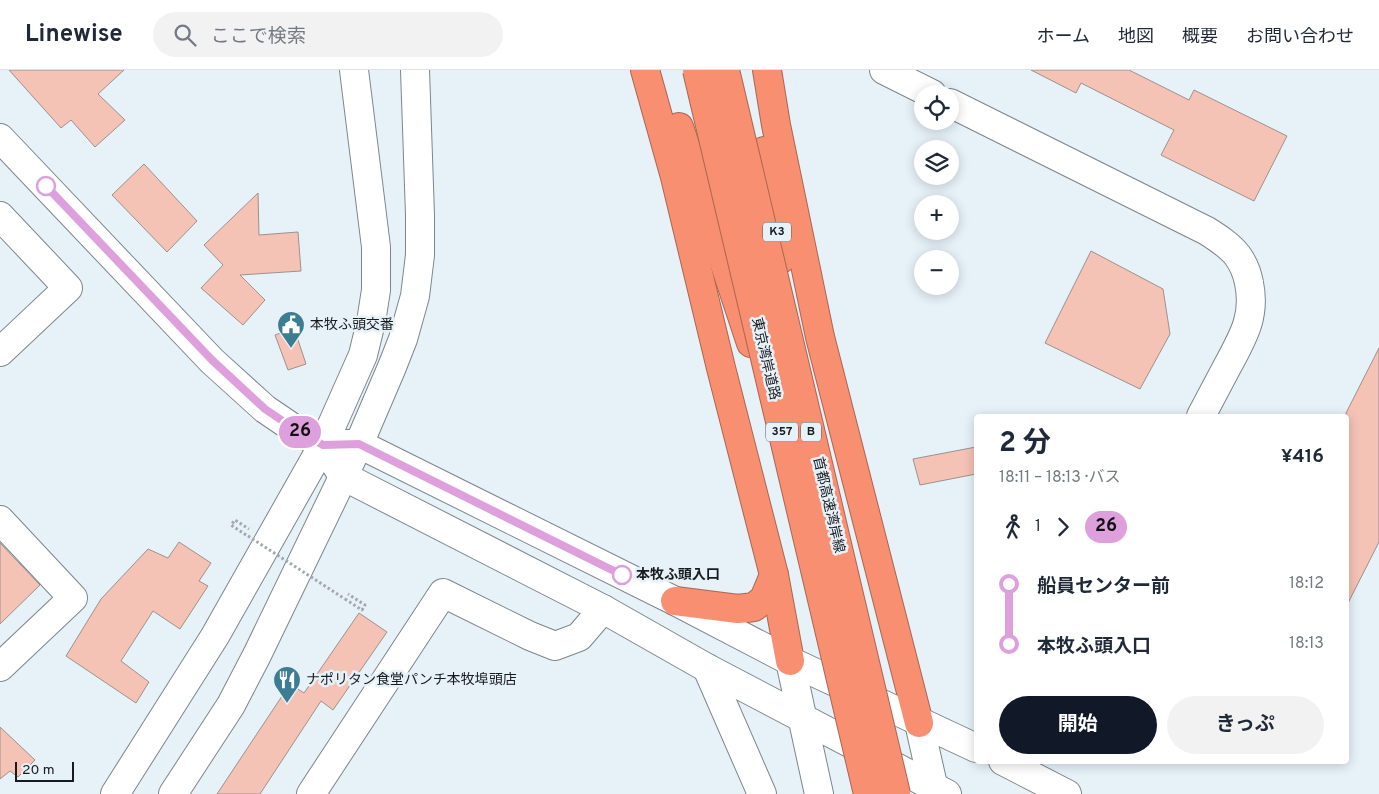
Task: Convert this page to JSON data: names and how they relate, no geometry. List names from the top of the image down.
{
  "streets": {
    "highway": [
      "K3",
      "東京湾岸道路",
      "357",
      "B",
      "首都高速湾岸線"
    ]
  },
  "crossings": [
    ["K3", "首都高速湾岸線"]
  ],
  "places": {
    "public building": ["本牧ふ頭交番"],
    "other": ["本牧ふ頭入口"],
    "restaurant": ["ナポリタン食堂パンチ本牧埠頭店"]
  },
  "lines": ["bus line 26"],
  "scale_bar": "20 m",
  "page": {
    "header": "Linewise",
    "search": "ここで検索",
    "nav": [
      "ホーム",
      "地図",
      "概要",
      "お問い合わせ"
    ],
    "on_map": "26",
    "map_buttons": ["+", "−"],
    "heading": ["2 分", "18:11 – 18:13 · バス", "¥416"],
    "legs": ["1", "26"],
    "list": [
      {
        "name": "船員センター前",
        "value": "18:12"
      },
      {
        "name": "本牧ふ頭入口",
        "value": "18:13"
      }
    ],
    "buttons": ["開始", "きっぷ"],
    "scale": "20 m"
  }
}
